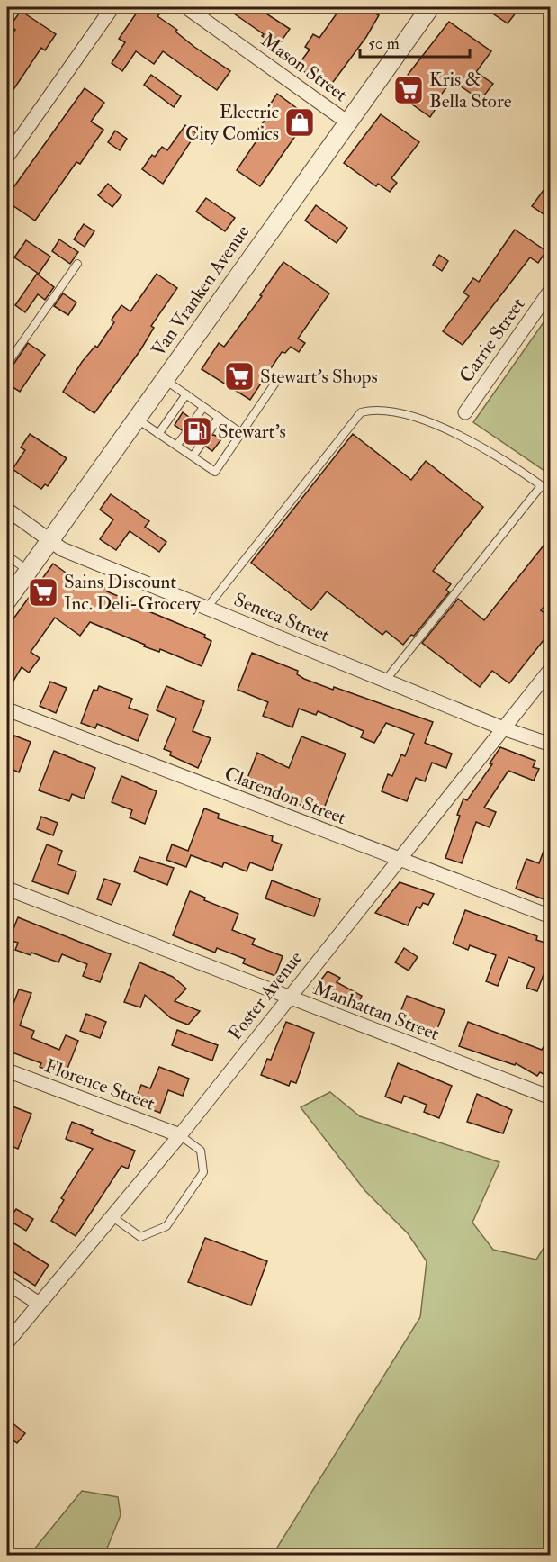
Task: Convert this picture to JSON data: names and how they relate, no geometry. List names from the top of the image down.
{
  "streets": {
    "street": [
      "Mason Street",
      "Van Vranken Avenue",
      "Carrie Street",
      "Seneca Street",
      "Clarendon Street",
      "Foster Avenue",
      "Manhattan Street",
      "Florence Street"
    ]
  },
  "crossings": [
    ["Mason Street", "Van Vranken Avenue"],
    ["Van Vranken Avenue", "Seneca Street"],
    ["Seneca Street", "Foster Avenue"],
    ["Clarendon Street", "Foster Avenue"],
    ["Foster Avenue", "Manhattan Street"],
    ["Foster Avenue", "Florence Street"]
  ],
  "places": {
    "supermarket": ["Kris & Bella Store", "Stewart's Shops", "Sains Discount Inc. Deli-Grocery"],
    "shop": ["Electric City Comics"],
    "fuel station": ["Stewart's"]
  },
  "scale_bar": "50 m"
}
